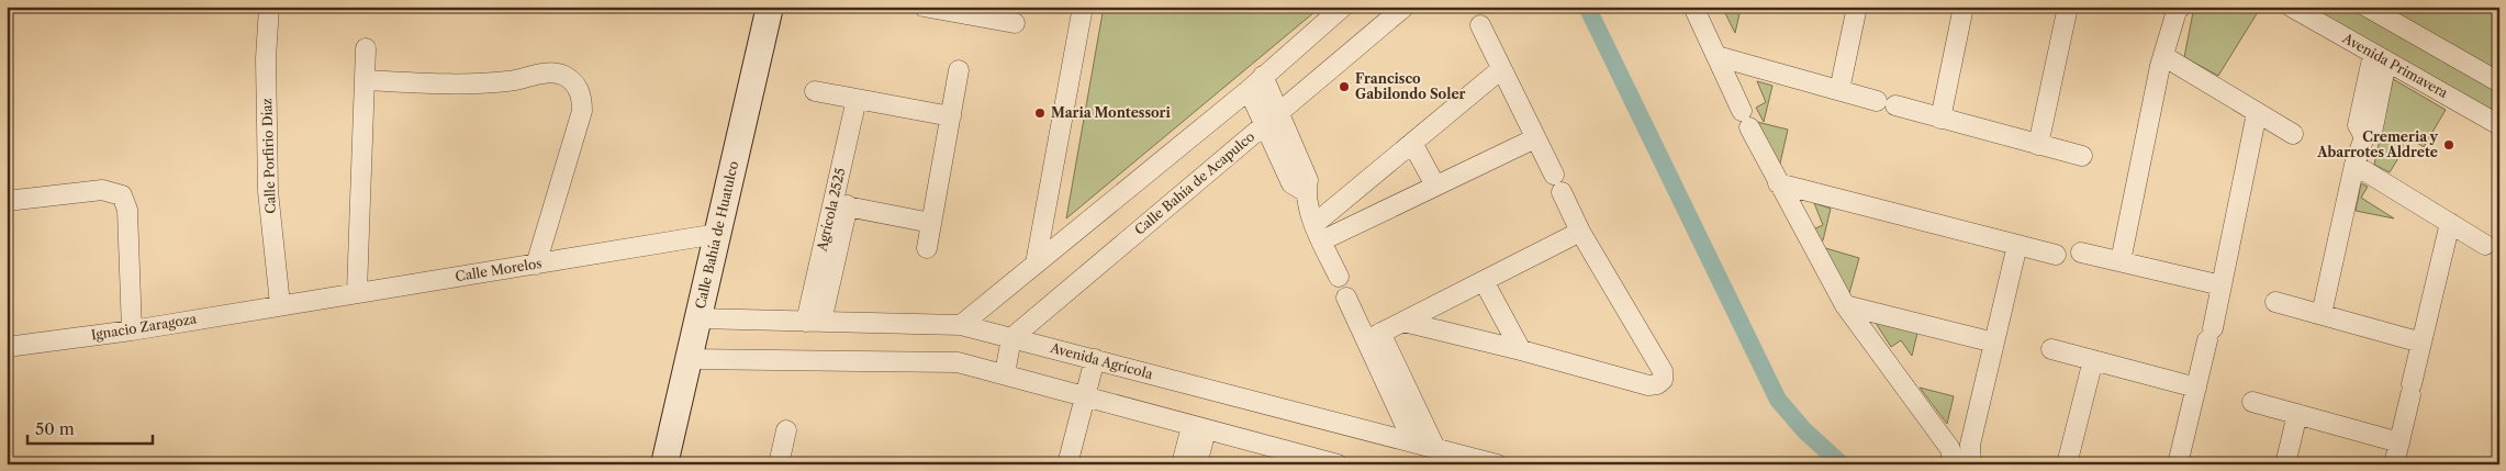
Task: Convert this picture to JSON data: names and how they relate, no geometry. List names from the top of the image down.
{
  "streets": {
    "street": [
      "Avenida Primavera",
      "Calle Porfirio Díaz",
      "Calle Bahía de Acapulco",
      "Agrícola 2525",
      "Calle Bahía de Huatulco",
      "Calle Morelos",
      "Ignacio Zaragoza",
      "Avenida Agrícola"
    ]
  },
  "crossings": [
    ["Calle Porfirio Díaz", "Calle Morelos"],
    ["Calle Porfirio Díaz", "Ignacio Zaragoza"],
    ["Calle Bahía de Acapulco", "Avenida Agrícola"],
    ["Agrícola 2525", "Avenida Agrícola"],
    ["Calle Bahía de Huatulco", "Calle Morelos"],
    ["Calle Bahía de Huatulco", "Avenida Agrícola"],
    ["Calle Morelos", "Ignacio Zaragoza"]
  ],
  "places": ["Francisco Gabilondo Soler", "Maria Montessori", "Cremeria y Abarrotes Aldrete"],
  "scale_bar": "50 m"
}
